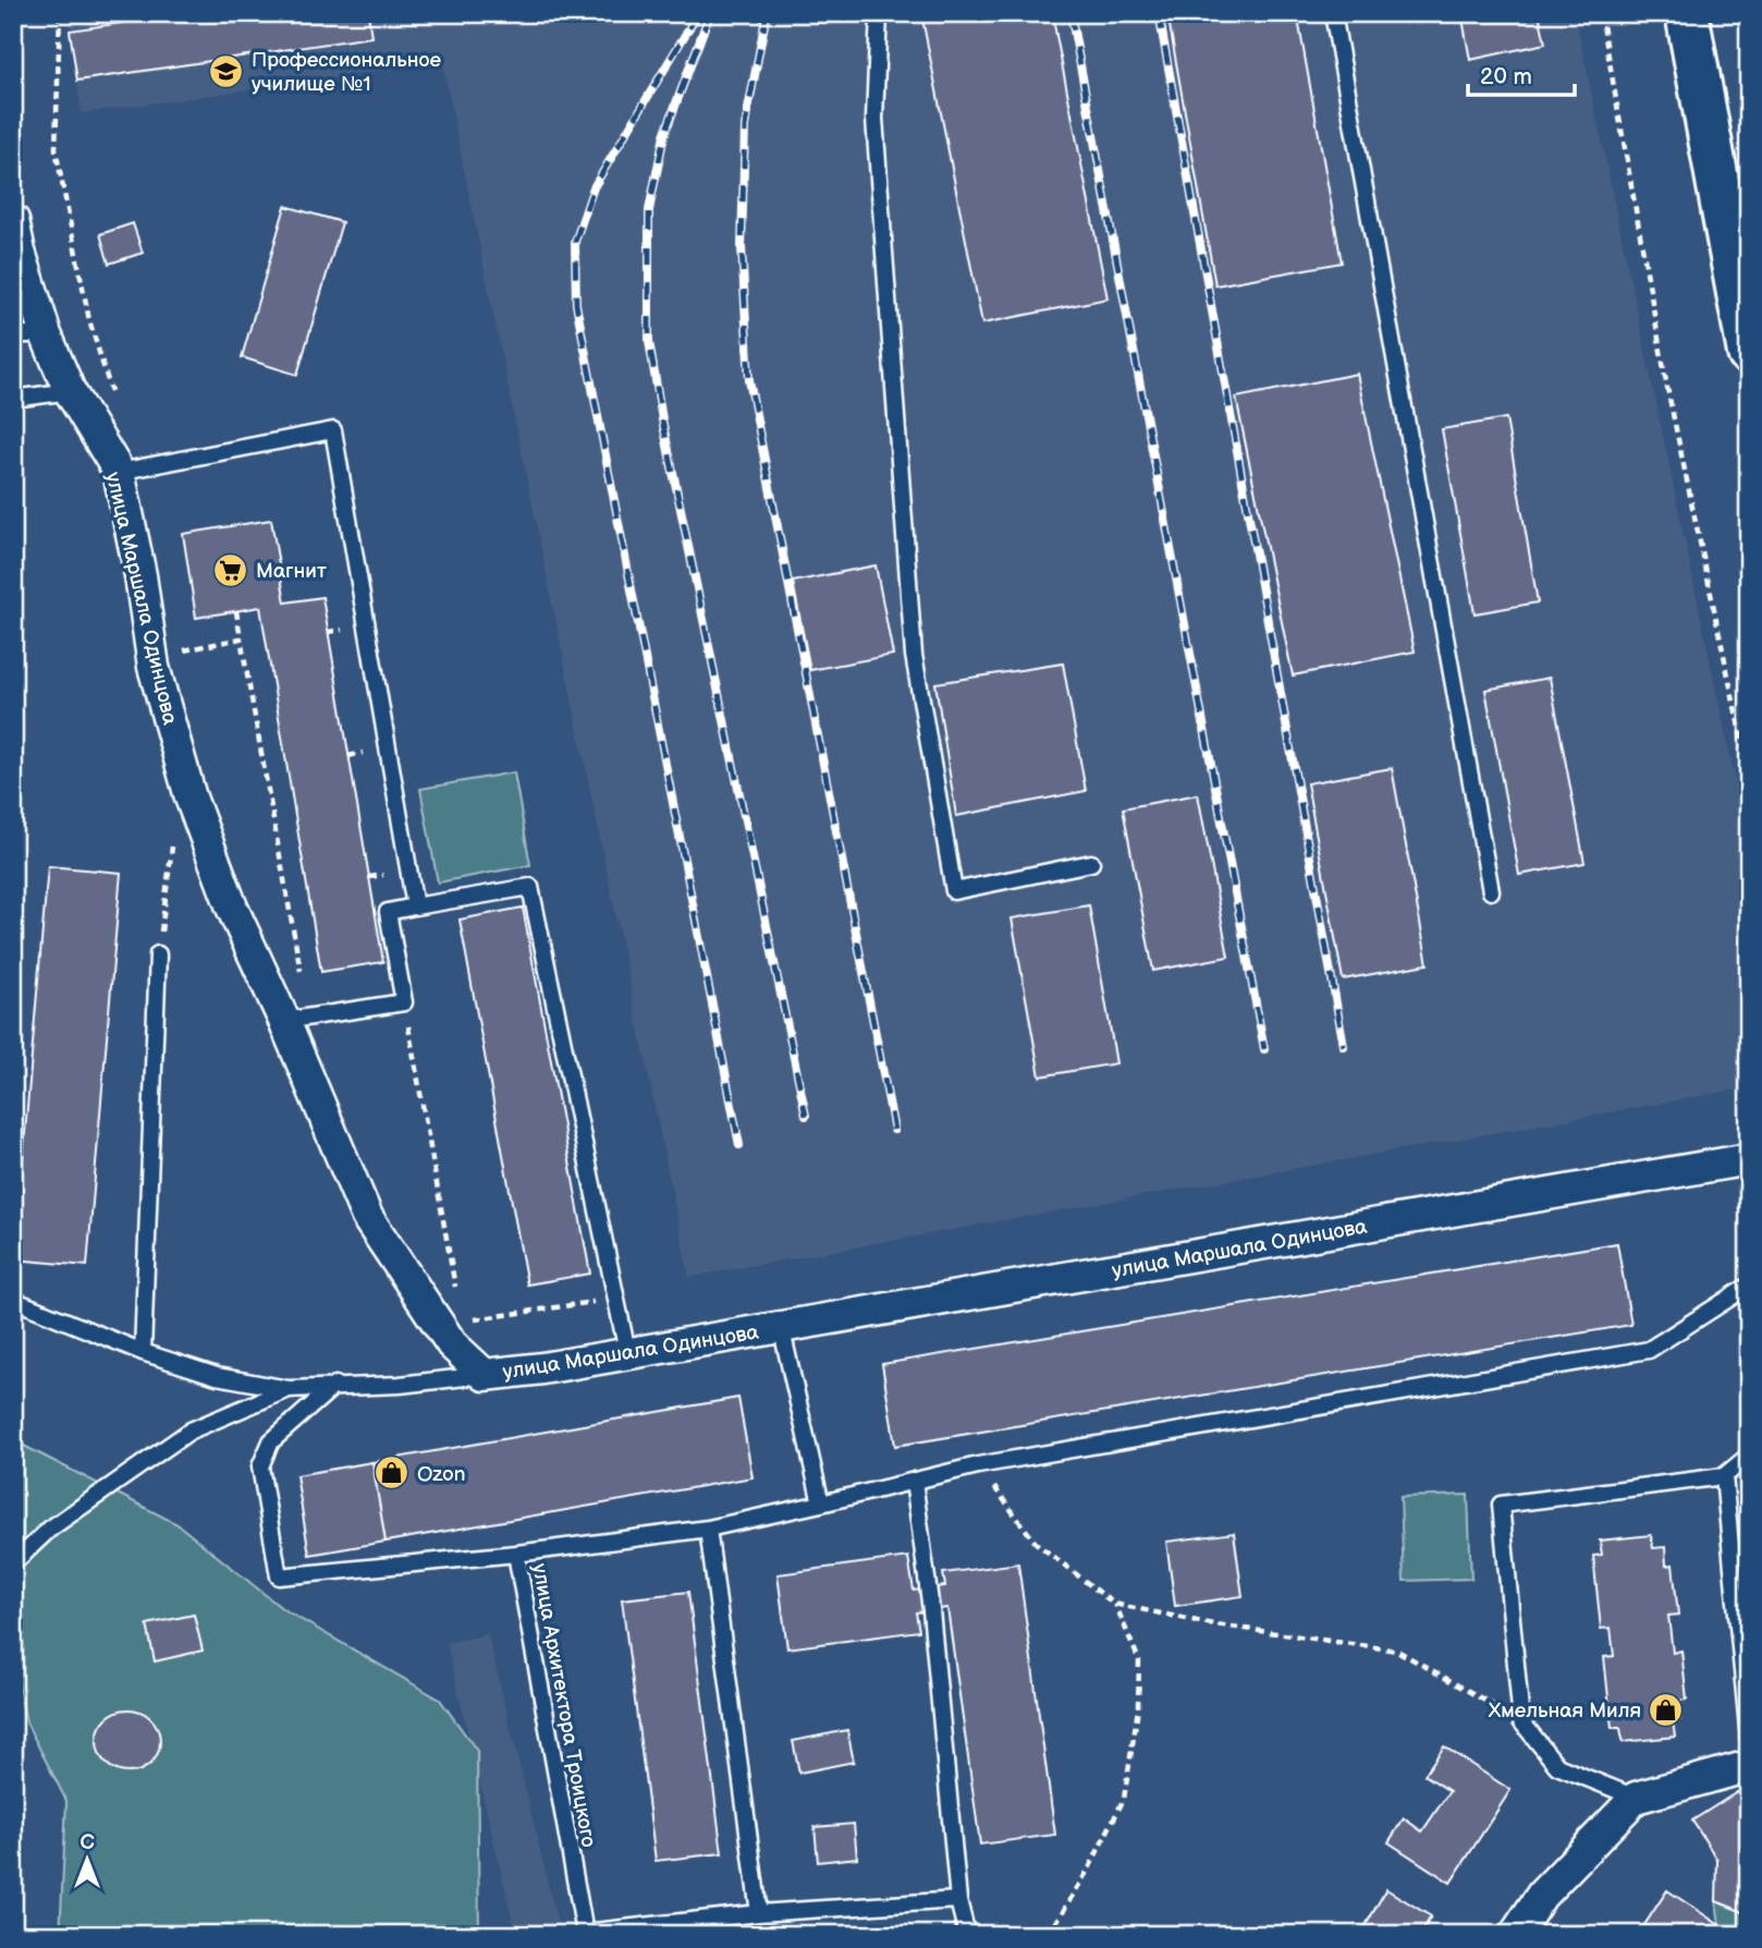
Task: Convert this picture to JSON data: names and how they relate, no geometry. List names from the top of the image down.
{
  "streets": {
    "street": ["улица Маршала Одинцова"],
    "lane": ["улица Архитектора Троицкого"]
  },
  "places": {
    "school or university": ["Профессиональное училище №1"],
    "supermarket": ["Магнит"],
    "shop": ["Ozon", "Хмельная Миля"]
  },
  "scale_bar": "20 m",
  "north": "top"
}
